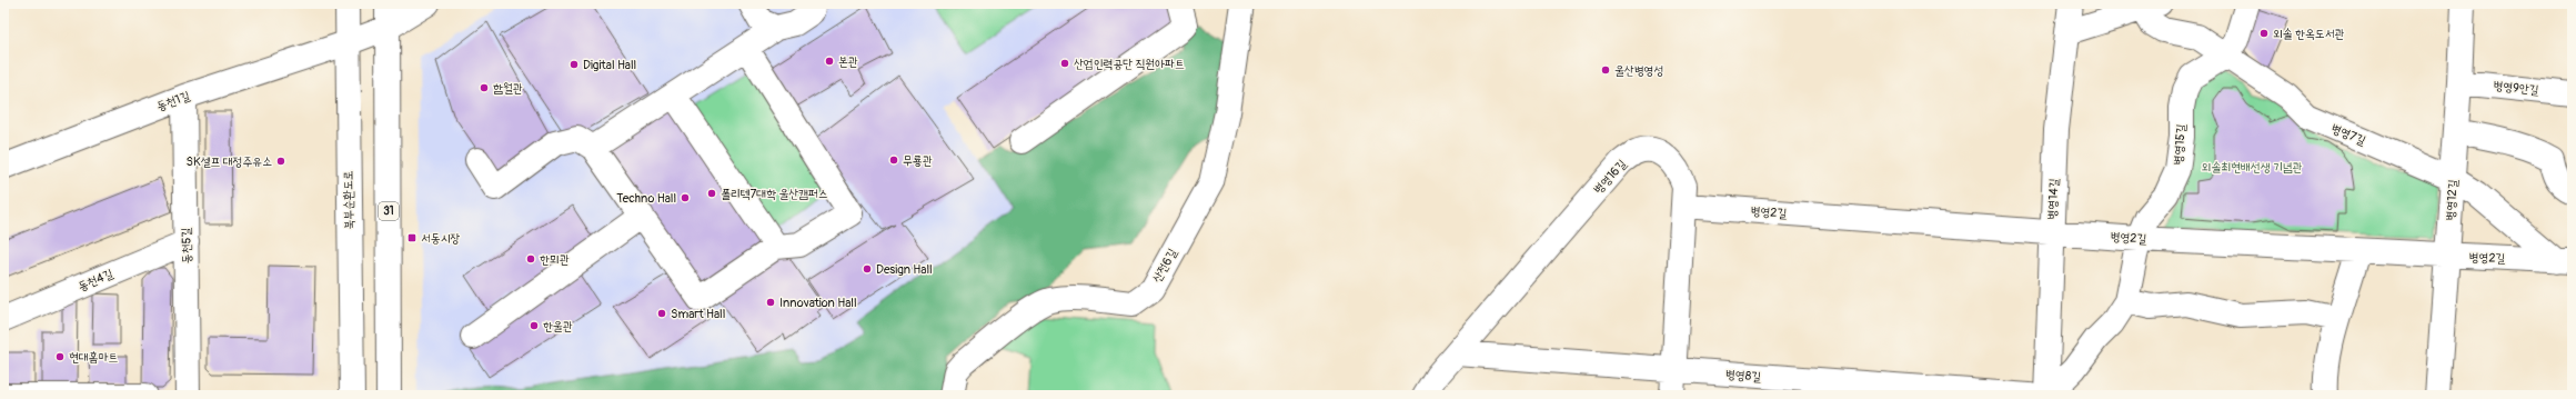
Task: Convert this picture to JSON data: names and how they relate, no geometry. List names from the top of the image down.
{
  "streets": {
    "street": [
      "병영9안길",
      "동천1길",
      "병영7길",
      "병영15길",
      "병영16길",
      "병영14길",
      "북부순환도로",
      "병영12길",
      "31",
      "병영2길",
      "동천5길",
      "산전6길",
      "동천4길",
      "병영8길"
    ]
  },
  "crossings": [
    ["병영9안길", "병영12길"],
    ["동천1길", "북부순환도로"],
    ["동천1길", "31"],
    ["동천1길", "동천5길"],
    ["병영7길", "병영15길"],
    ["병영7길", "병영12길"],
    ["병영7길", "병영2길"],
    ["병영15길", "병영14길"],
    ["병영15길", "병영2길"],
    ["병영16길", "병영2길"],
    ["병영16길", "병영8길"],
    ["병영14길", "병영2길"],
    ["병영12길", "병영2길"],
    ["동천5길", "동천4길"]
  ],
  "parks": ["외솔최현배선생 기념관"],
  "places": {
    "other": [
      "외솔 한옥도서관",
      "본관",
      "산업인력공단 직원아파트",
      "Digital Hall",
      "울산병영성",
      "함월관",
      "무룡관",
      "SK셀프 대정주유소",
      "폴리텍7대학 울산캠퍼스",
      "Techno Hall",
      "한뫼관",
      "Design Hall",
      "Innovation Hall",
      "Smart Hall",
      "한울관",
      "현대홈마트"
    ],
    "transit": ["서동시장"]
  }
}
